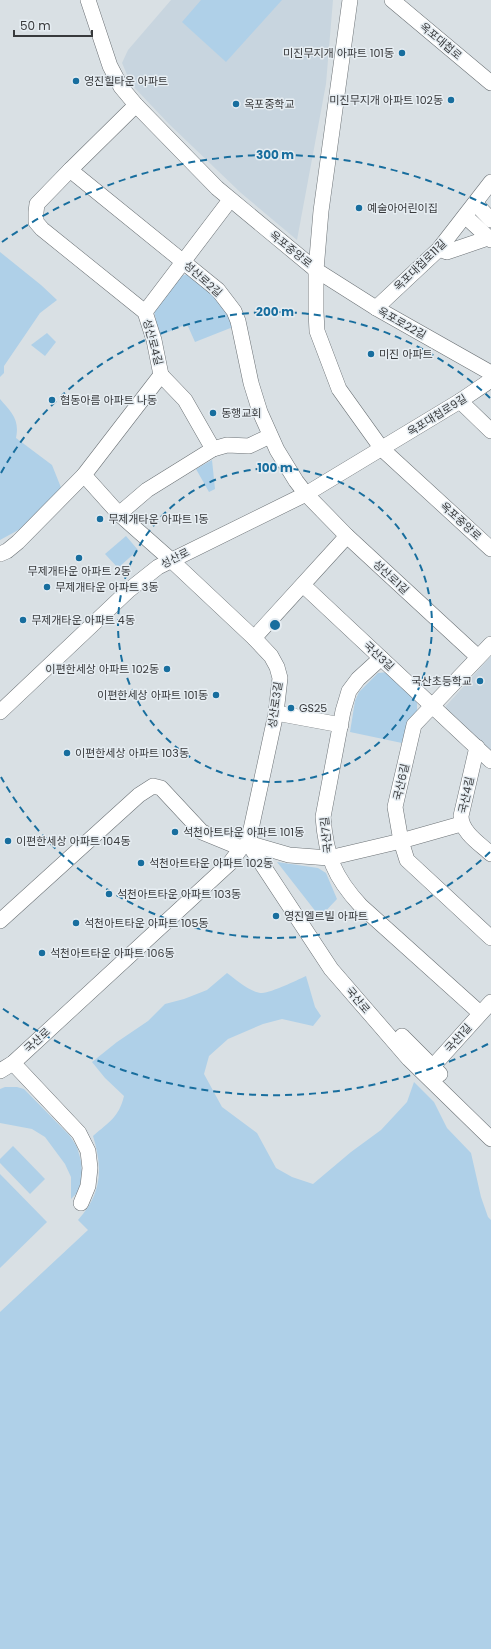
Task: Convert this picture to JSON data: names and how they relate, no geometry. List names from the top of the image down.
{
  "streets": {
    "street": [
      "옥포대첩로",
      "옥포중앙로",
      "옥포대첩로11길",
      "성산로2길",
      "옥포로22길",
      "성산로4길",
      "옥포대첩로9길",
      "성산로",
      "성산로1길",
      "국산3길",
      "성산로3길",
      "국산6길",
      "국산4길",
      "국산7길",
      "국산로",
      "국산1길"
    ]
  },
  "crossings": [
    ["옥포중앙로", "옥포로22길"],
    ["옥포중앙로", "성산로4길"],
    ["옥포중앙로", "옥포대첩로9길"],
    ["옥포중앙로", "성산로"],
    ["옥포대첩로11길", "옥포로22길"],
    ["성산로2길", "성산로4길"],
    ["성산로2길", "성산로"],
    ["성산로2길", "성산로1길"],
    ["옥포대첩로9길", "성산로"],
    ["성산로", "성산로1길"],
    ["성산로", "성산로3길"],
    ["성산로1길", "국산6길"],
    ["국산3길", "국산6길"],
    ["국산3길", "국산4길"],
    ["국산3길", "국산7길"],
    ["성산로3길", "국산로"],
    ["국산7길", "국산1길"],
    ["국산로", "국산1길"]
  ],
  "places": [
    "미진무지개 아파트 101동",
    "영진힐타운 아파트",
    "미진무지개 아파트 102동",
    "옥포중학교",
    "예술아어린이집",
    "미진 아파트",
    "협동아름 아파트 나동",
    "동행교회",
    "무제개타운 아파트 1동",
    "무제개타운 아파트 2동",
    "무제개타운 아파트 3동",
    "무제개타운 아파트 4동",
    "이편한세상 아파트 102동",
    "국산초등학교",
    "이편한세상 아파트 101동",
    "GS25",
    "이편한세상 아파트 103동",
    "석천아트타운 아파트 101동",
    "이편한세상 아파트 104동",
    "석천아트타운 아파트 102동",
    "석천아트타운 아파트 103동",
    "영진엘르빌 아파트",
    "석천아트타운 아파트 105동",
    "석천아트타운 아파트 106동"
  ],
  "scale_bar": "50 m",
  "rings": ["300 m", "200 m", "100 m"]
}
